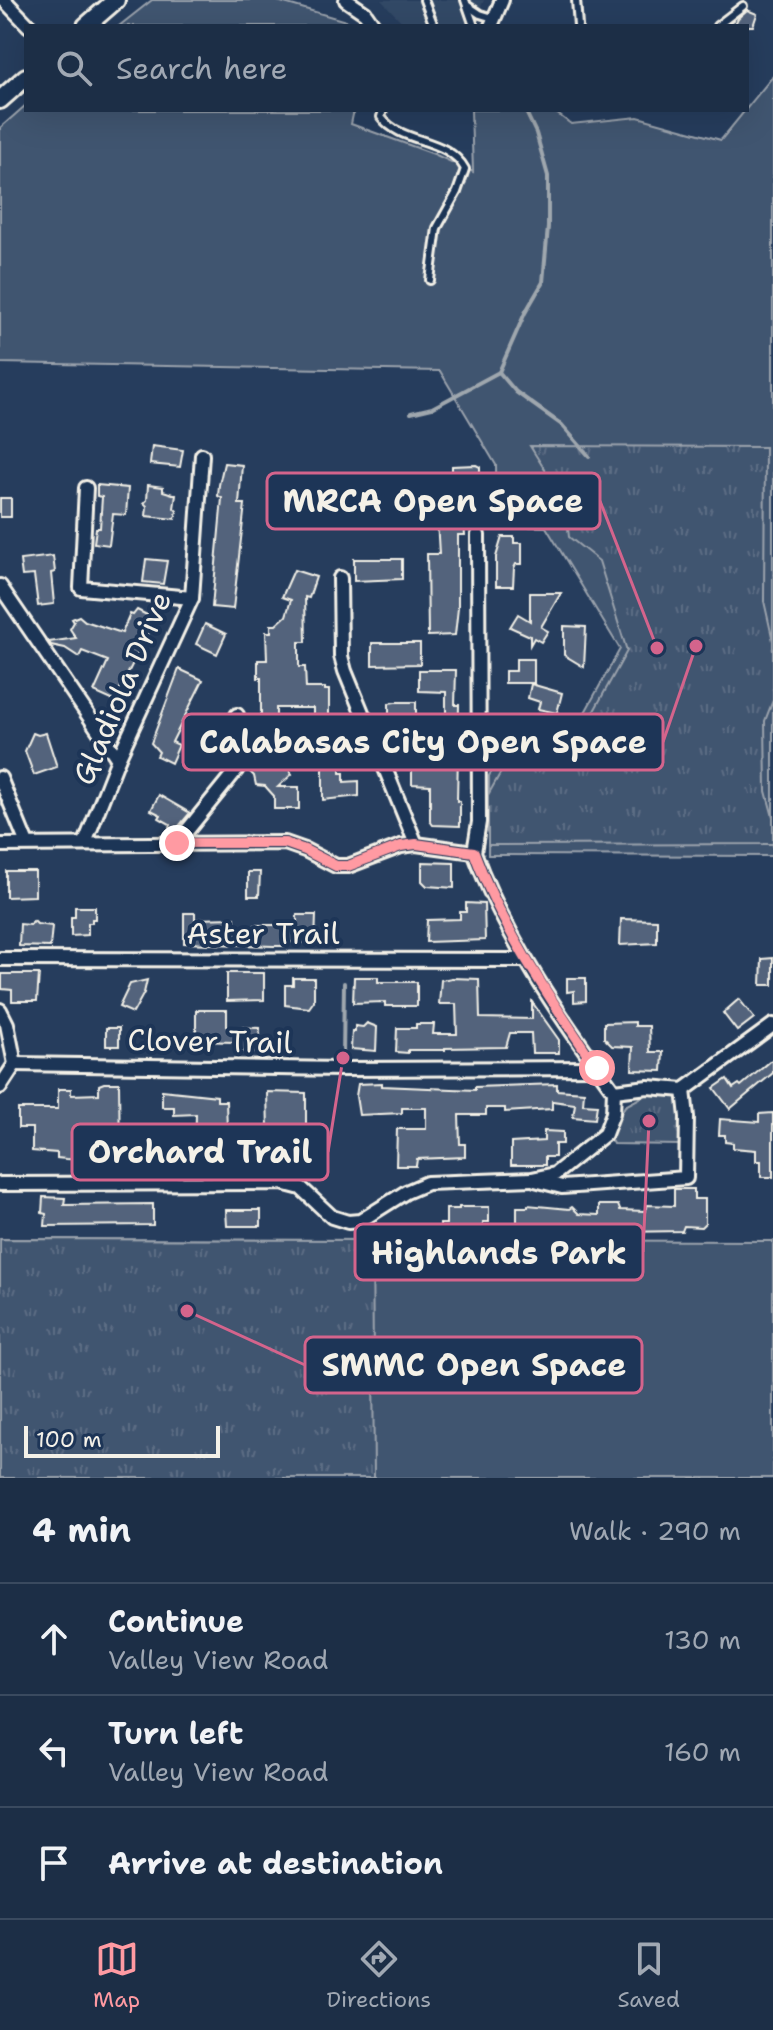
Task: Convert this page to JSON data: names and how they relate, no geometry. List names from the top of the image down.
{
  "streets": {
    "street": ["Gladiola Drive", "Aster Trail", "Clover Trail"]
  },
  "places": [
    "Calabasas City Open Space",
    "MRCA Open Space",
    "Orchard Trail",
    "Highlands Park",
    "SMMC Open Space"
  ],
  "scale_bar": "100 m",
  "page": {
    "search": "Search here",
    "scale": "100 m",
    "heading": ["4 min", "Walk · 290 m"],
    "list": [
      ["Continue", "Valley View Road", "130 m"],
      ["Turn left", "Valley View Road", "160 m"],
      "Arrive at destination"
    ],
    "nav": ["Map", "Directions", "Saved"]
  }
}
